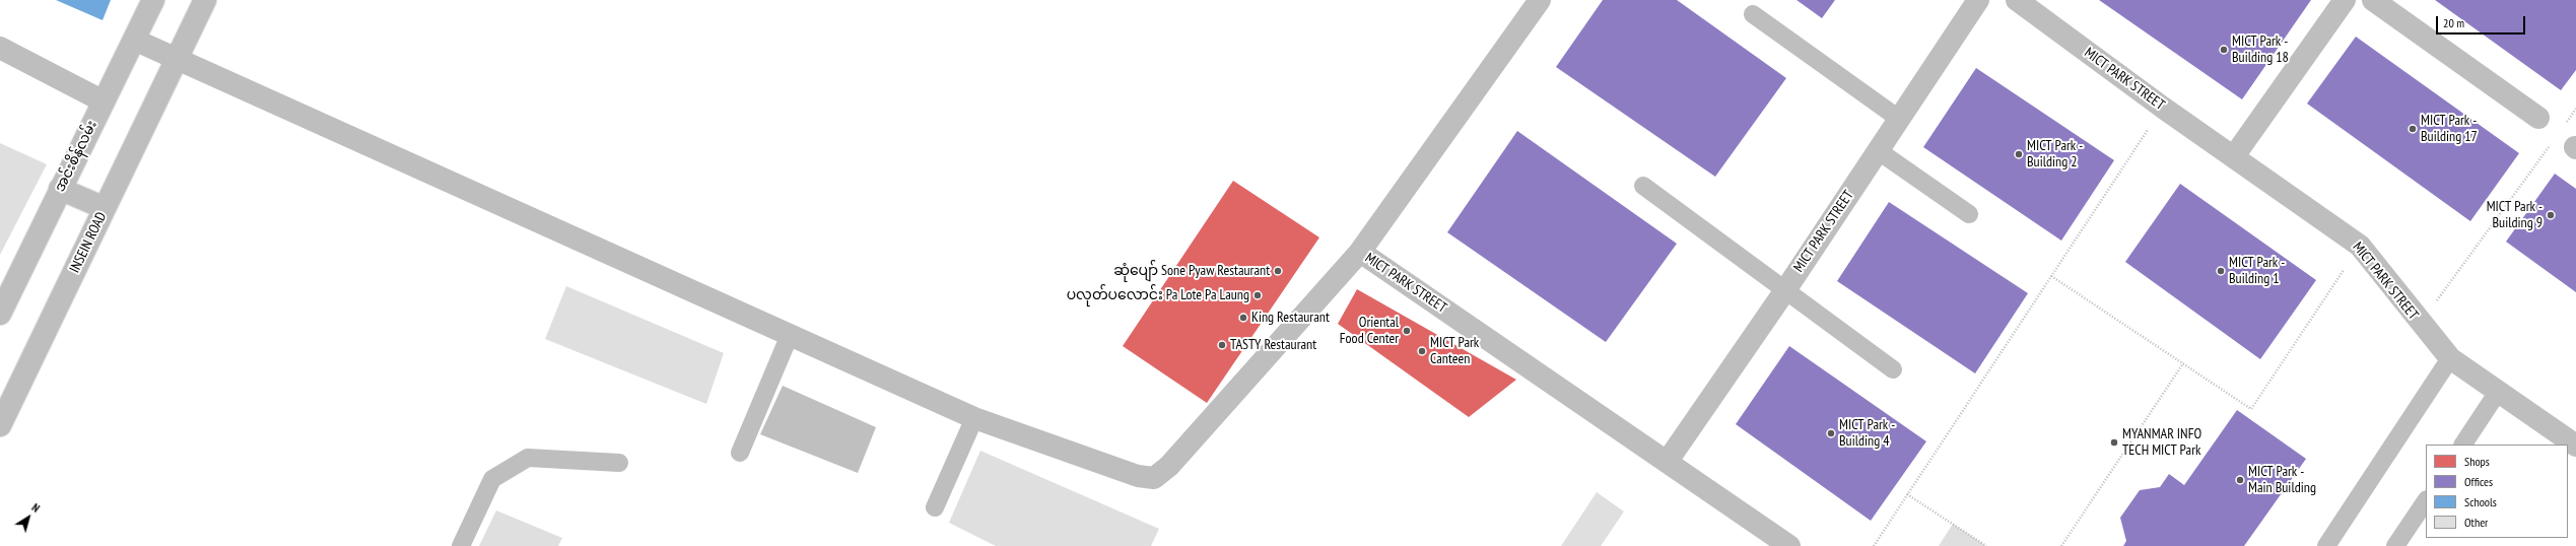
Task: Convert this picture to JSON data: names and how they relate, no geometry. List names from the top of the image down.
{
  "streets": {
    "street": ["MICT PARK STREET", "အင်းစိန်လမ်း", "INSEIN ROAD"]
  },
  "crossings": [
    ["MICT PARK STREET", "အင်းစိန်လမ်း"],
    ["MICT PARK STREET", "INSEIN ROAD"]
  ],
  "places": [
    "MICT Park - Building 18",
    "MICT Park - Building 17",
    "MICT Park - Building 2",
    "MICT Park - Building 9",
    "ဆုံပျော် Sone Pyaw Restaurant",
    "MICT Park - Building 1",
    "ပလုတ်ပလောင်း Pa Lote Pa Laung",
    "King Restaurant",
    "Oriental Food Center",
    "TASTY Restaurant",
    "MICT Park Canteen",
    "MICT Park - Building 4",
    "MYANMAR INFO TECH MICT Park",
    "MICT Park - Main Building"
  ],
  "legend": [
    "Shops",
    "Offices",
    "Schools",
    "Other"
  ],
  "scale_bar": "20 m",
  "north": "top right"
}
